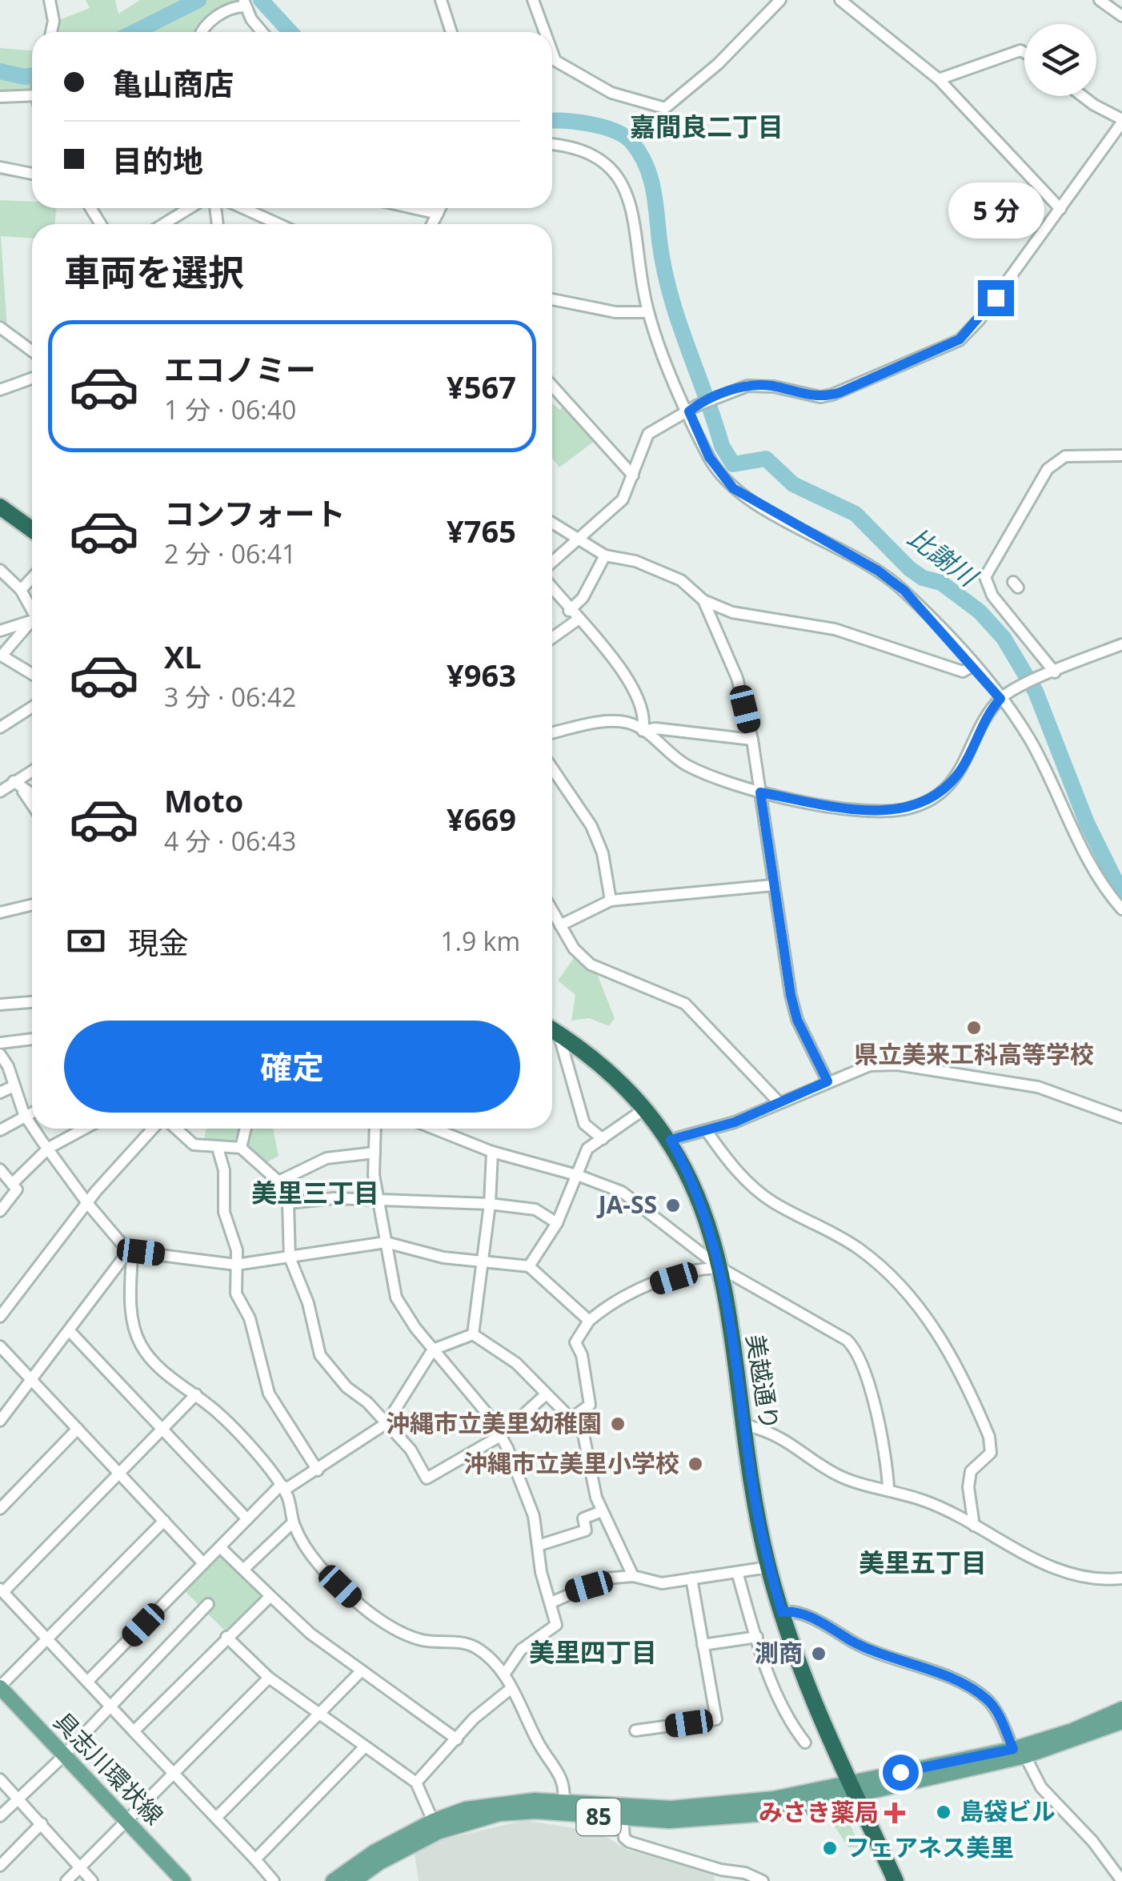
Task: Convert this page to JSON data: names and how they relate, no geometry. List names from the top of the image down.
{
  "streets": {
    "highway": ["美越通り"],
    "main road": ["具志川環状線", "85"]
  },
  "crossings": [
    ["美越通り", "85"]
  ],
  "districts": [
    "嘉間良二丁目",
    "美里三丁目",
    "美里五丁目",
    "美里四丁目"
  ],
  "water": ["比謝川"],
  "places": {
    "other": [
      "県立美来工科高等学校",
      "JA-SS",
      "沖縄市立美里幼稚園",
      "沖縄市立美里小学校",
      "測商",
      "島袋ビル",
      "フェアネス美里"
    ],
    "health": ["みさき薬局"]
  },
  "page": {
    "banner": ["亀山商店", "目的地"],
    "bubble": "5 分",
    "heading": "車両を選択",
    "list": [
      {
        "name": "エコノミー",
        "note": "1 分 · 06:40",
        "value": "¥567"
      },
      {
        "name": "コンフォート",
        "note": "2 分 · 06:41",
        "value": "¥765"
      },
      {
        "name": "XL",
        "note": "3 分 · 06:42",
        "value": "¥963"
      },
      {
        "name": "Moto",
        "note": "4 分 · 06:43",
        "value": "¥669"
      }
    ],
    "pay": ["現金", "1.9 km"],
    "buttons": "確定"
  }
}
